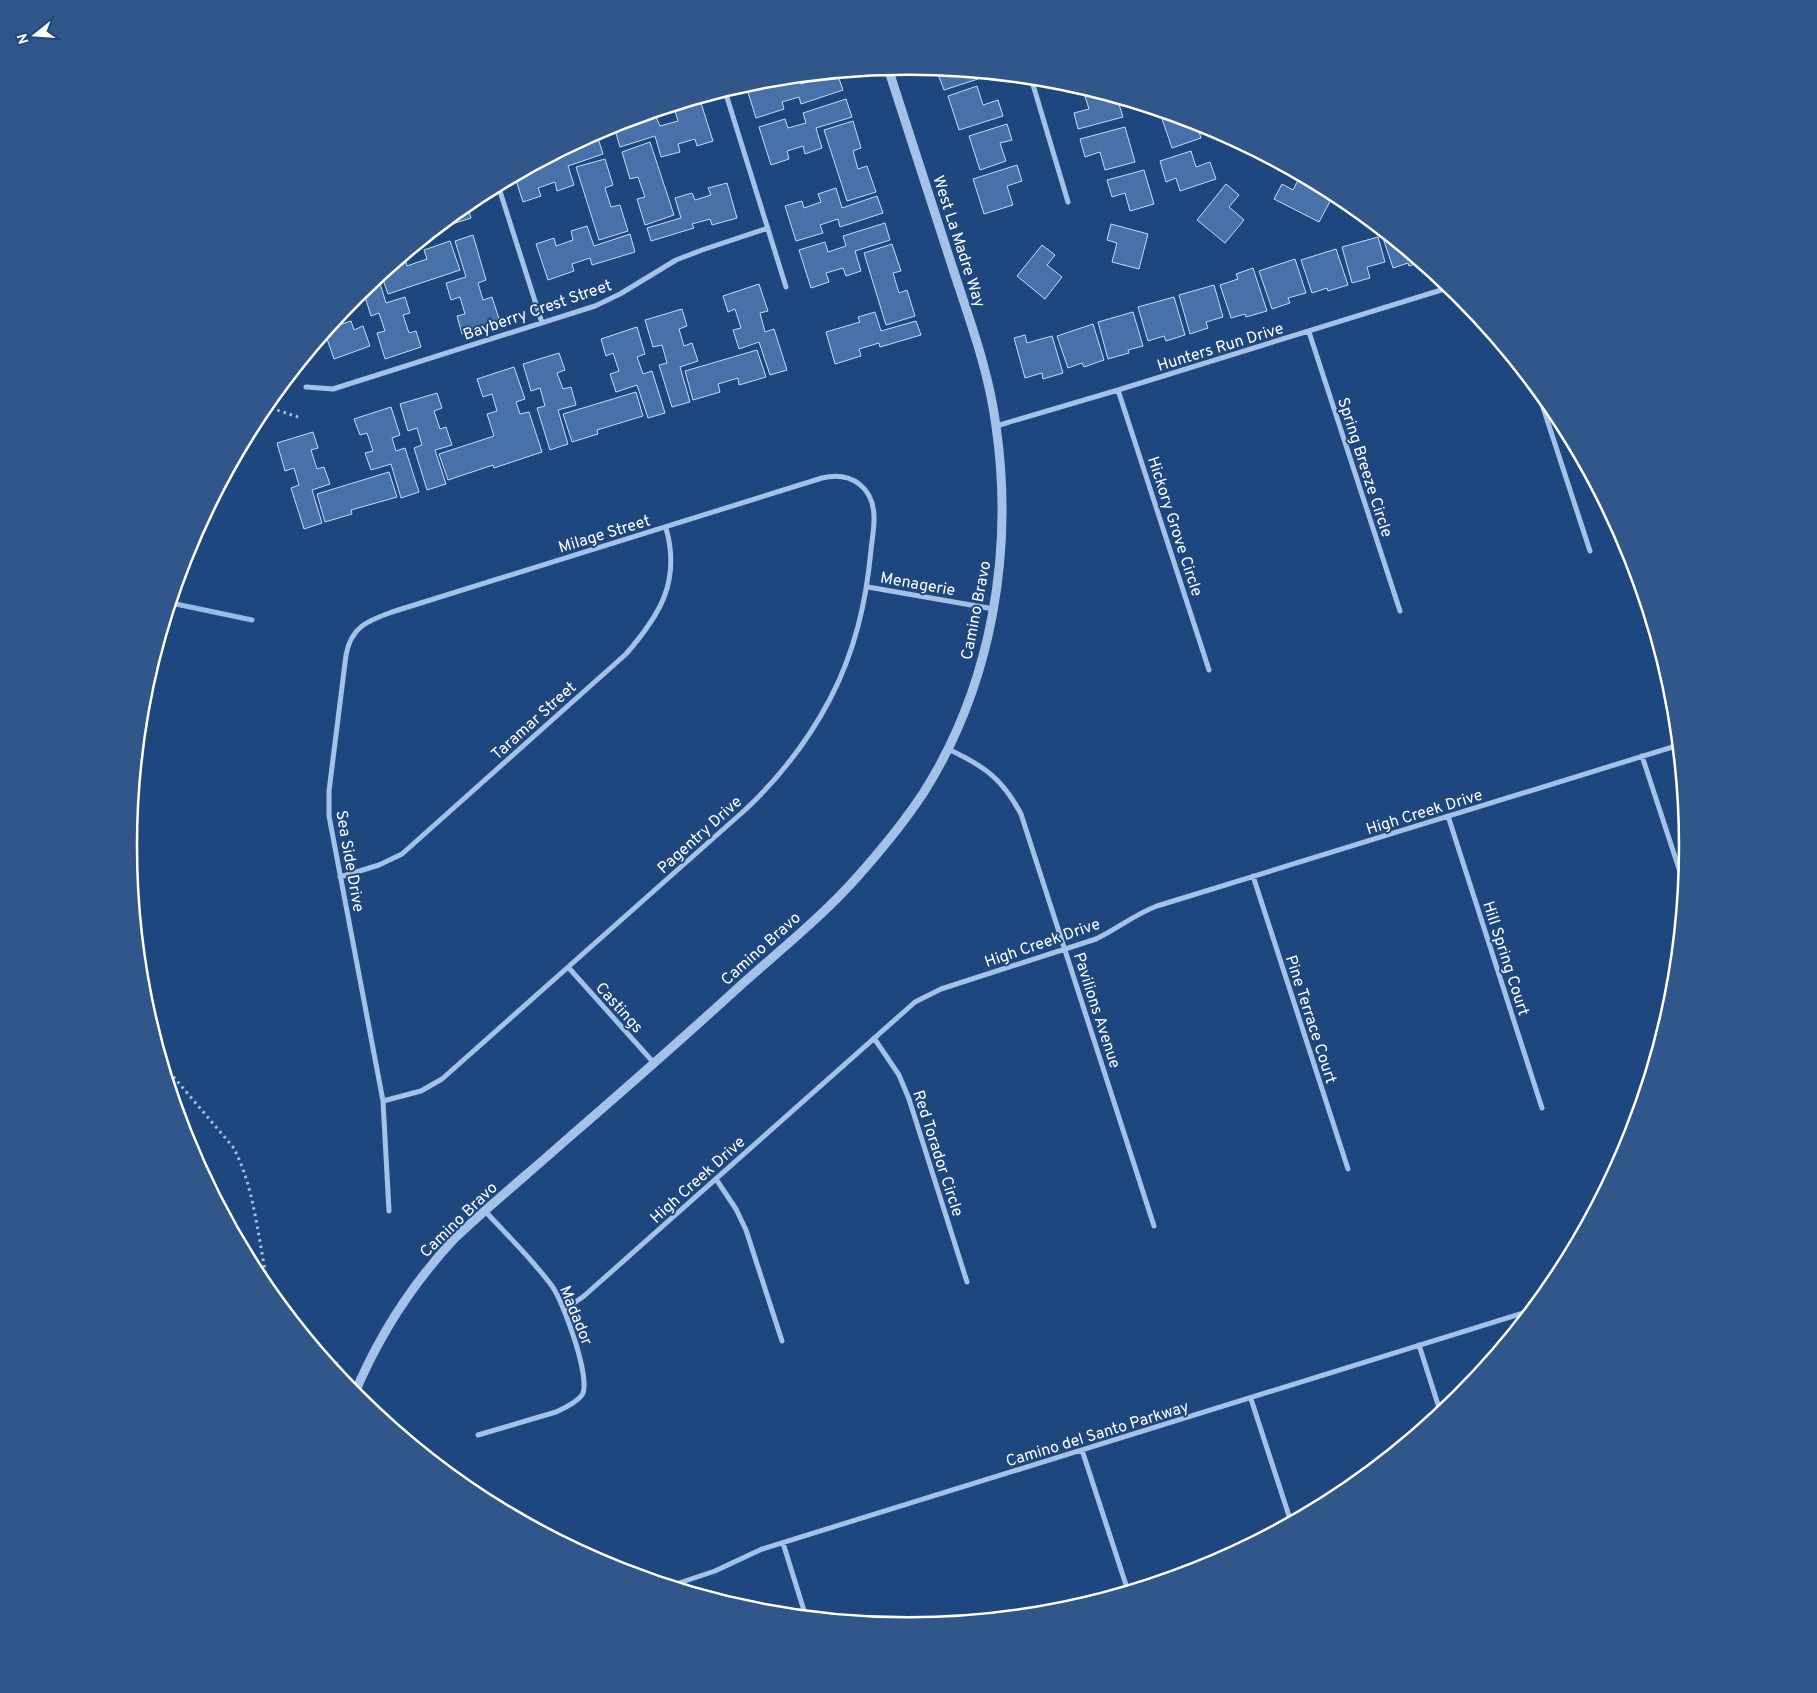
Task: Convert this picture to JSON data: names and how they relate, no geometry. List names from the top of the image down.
{
  "streets": {
    "street": [
      "West La Madre Way",
      "Bayberry Crest Street",
      "Hunters Run Drive",
      "Spring Breeze Circle",
      "Hickory Grove Circle",
      "Milage Street",
      "Menagerie",
      "Camino Bravo",
      "Taramar Street",
      "High Creek Drive",
      "Pagentry Drive",
      "Sea Side Drive",
      "Hill Spring Court",
      "Castings",
      "Pavilions Avenue",
      "Pine Terrace Court",
      "Red Torador Circle",
      "Madador",
      "Camino del Santo Parkway"
    ]
  },
  "crossings": [
    ["West La Madre Way", "Hunters Run Drive"],
    ["West La Madre Way", "Camino Bravo"],
    ["Hunters Run Drive", "Spring Breeze Circle"],
    ["Hunters Run Drive", "Hickory Grove Circle"],
    ["Hunters Run Drive", "Camino Bravo"],
    ["Milage Street", "Taramar Street"],
    ["Milage Street", "Pagentry Drive"],
    ["Milage Street", "Sea Side Drive"],
    ["Menagerie", "Camino Bravo"],
    ["Menagerie", "Pagentry Drive"],
    ["Camino Bravo", "Castings"],
    ["Camino Bravo", "Pavilions Avenue"],
    ["Camino Bravo", "Madador"],
    ["Taramar Street", "Sea Side Drive"],
    ["High Creek Drive", "Hill Spring Court"],
    ["High Creek Drive", "Pavilions Avenue"],
    ["High Creek Drive", "Pine Terrace Court"],
    ["High Creek Drive", "Red Torador Circle"],
    ["High Creek Drive", "Madador"],
    ["Pagentry Drive", "Sea Side Drive"],
    ["Pagentry Drive", "Castings"]
  ],
  "north": "left"
}
